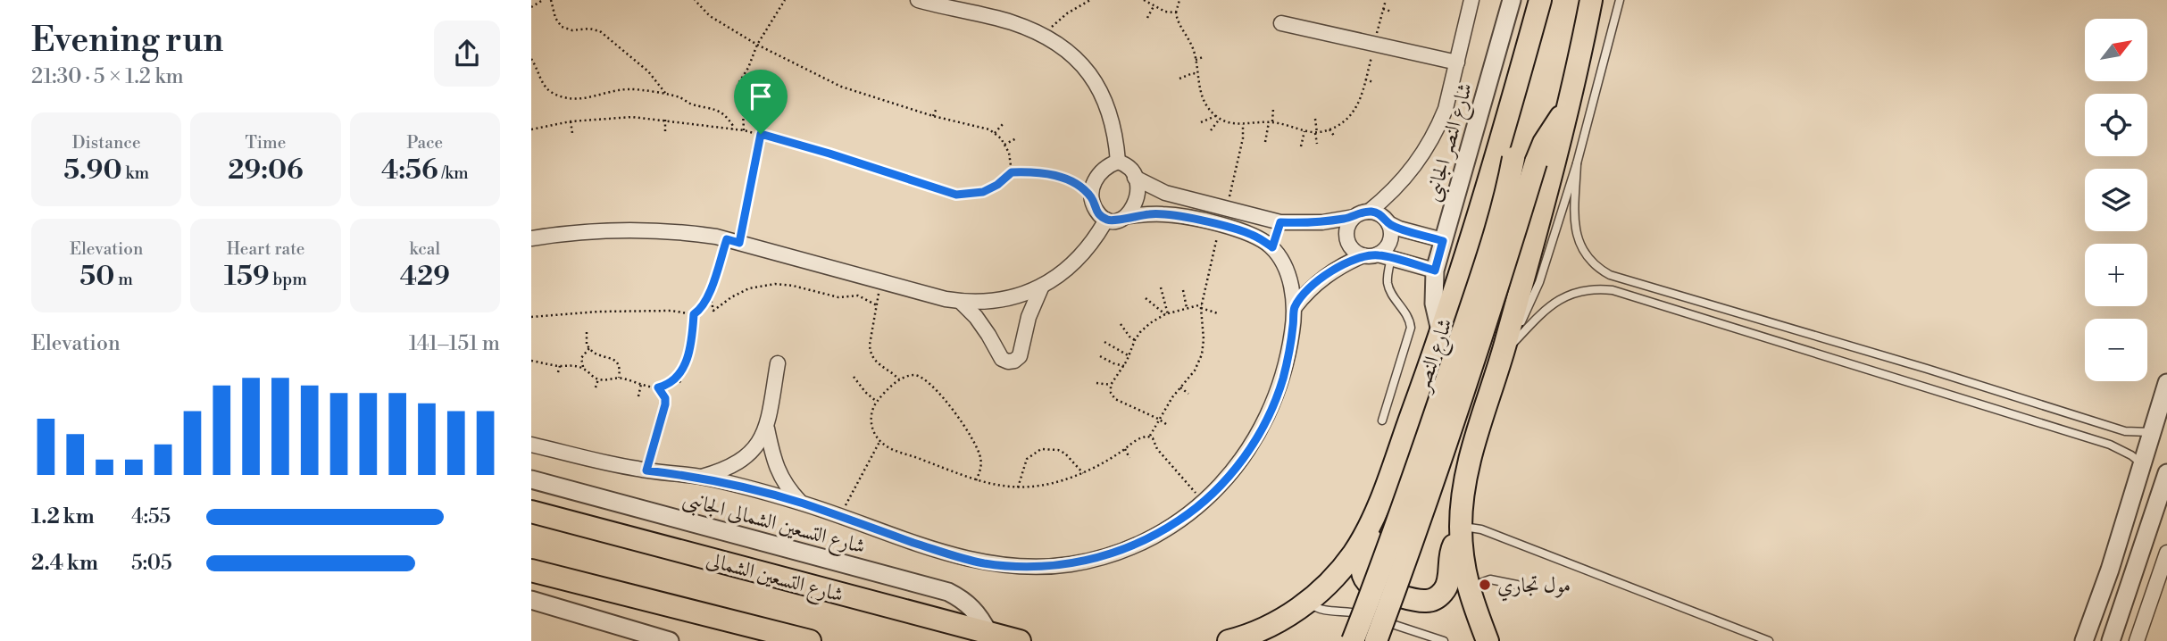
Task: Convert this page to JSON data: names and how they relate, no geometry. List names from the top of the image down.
{
  "streets": {
    "main road": ["شارع النصر", "شارع التسعين الشمالى"],
    "street": ["شارع النصر الجانبى", "شارع التسعين الشمالى الجانبى"]
  },
  "crossings": [
    ["شارع النصر الجانبى", "شارع النصر"],
    ["شارع التسعين الشمالى الجانبى", "شارع التسعين الشمالى"]
  ],
  "places": ["مول تجاري"],
  "north": "top right",
  "page": {
    "heading": ["Evening run", "21:30 · 5 × 1.2 km"],
    "map_buttons": ["+", "−"],
    "stats": [
      ["Distance", "5.90 km"],
      ["Time", "29:06"],
      ["Pace", "4:56 /km"],
      ["Elevation", "50 m"],
      ["Heart rate", "159 bpm"],
      ["kcal", "429"]
    ],
    "chart": ["Elevation", "141–151 m"],
    "list": [
      {
        "name": "1.2 km",
        "note": "4:55"
      },
      {
        "name": "2.4 km",
        "note": "5:05"
      }
    ]
  }
}
